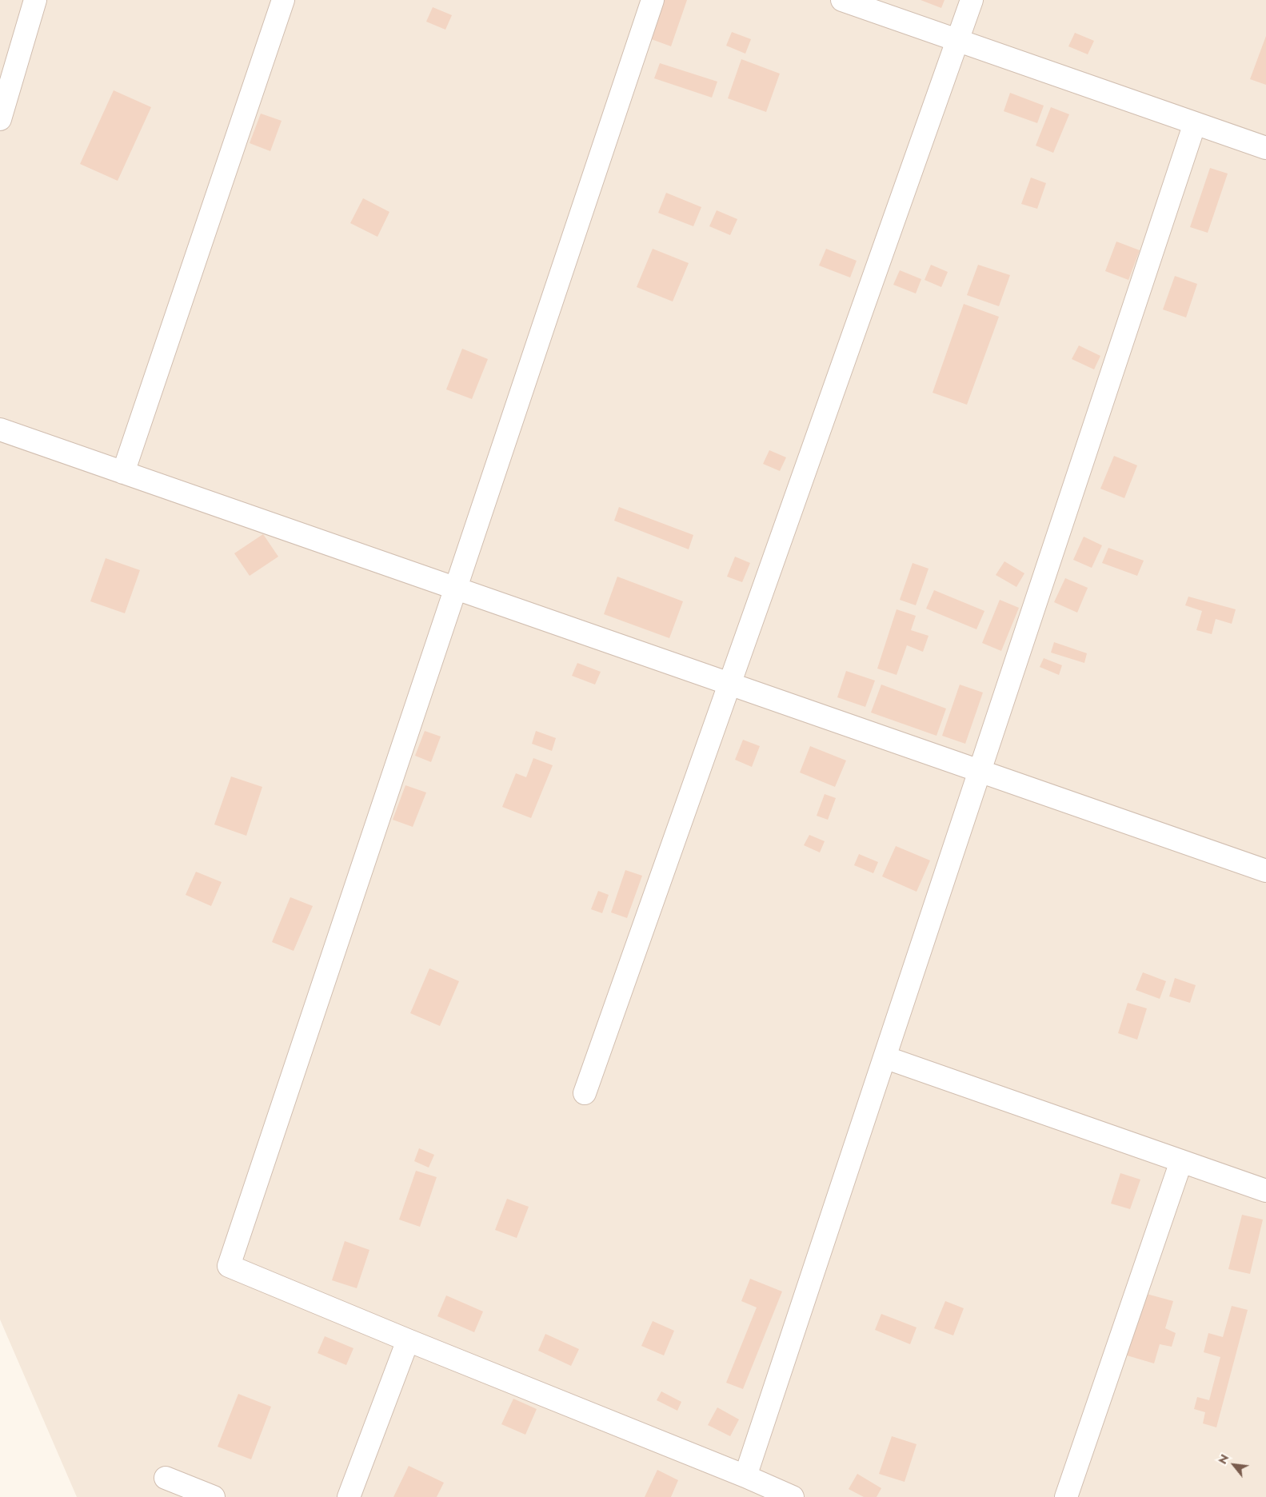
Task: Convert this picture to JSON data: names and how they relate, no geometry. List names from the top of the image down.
{
  "north": "top left"
}
